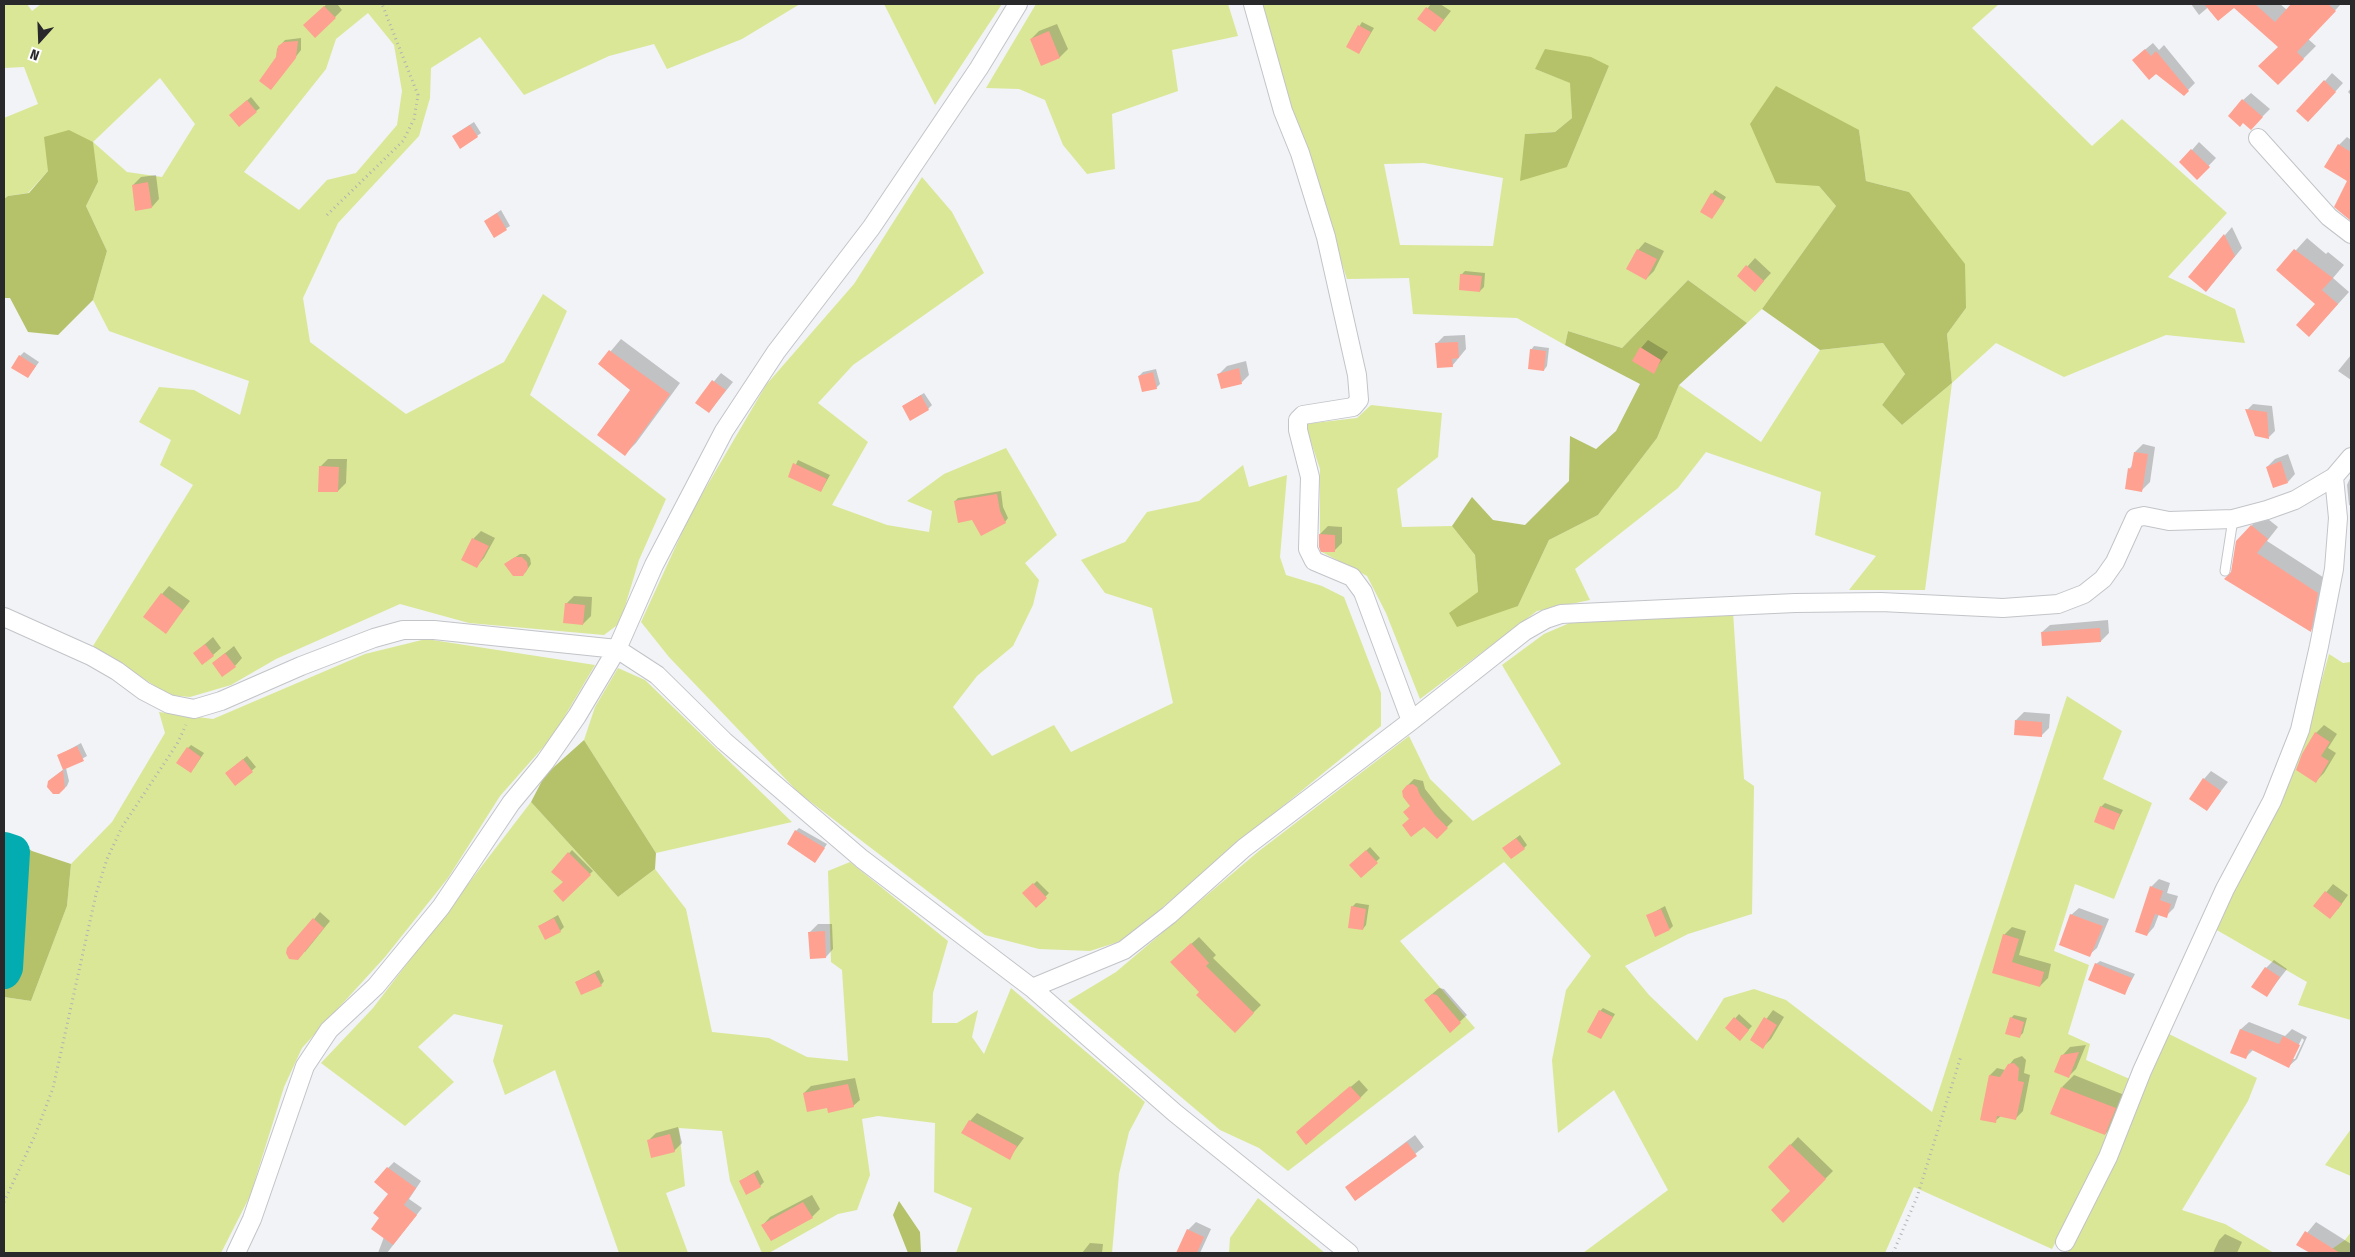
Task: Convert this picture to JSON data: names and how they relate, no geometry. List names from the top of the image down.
{
  "north": "bottom"
}
